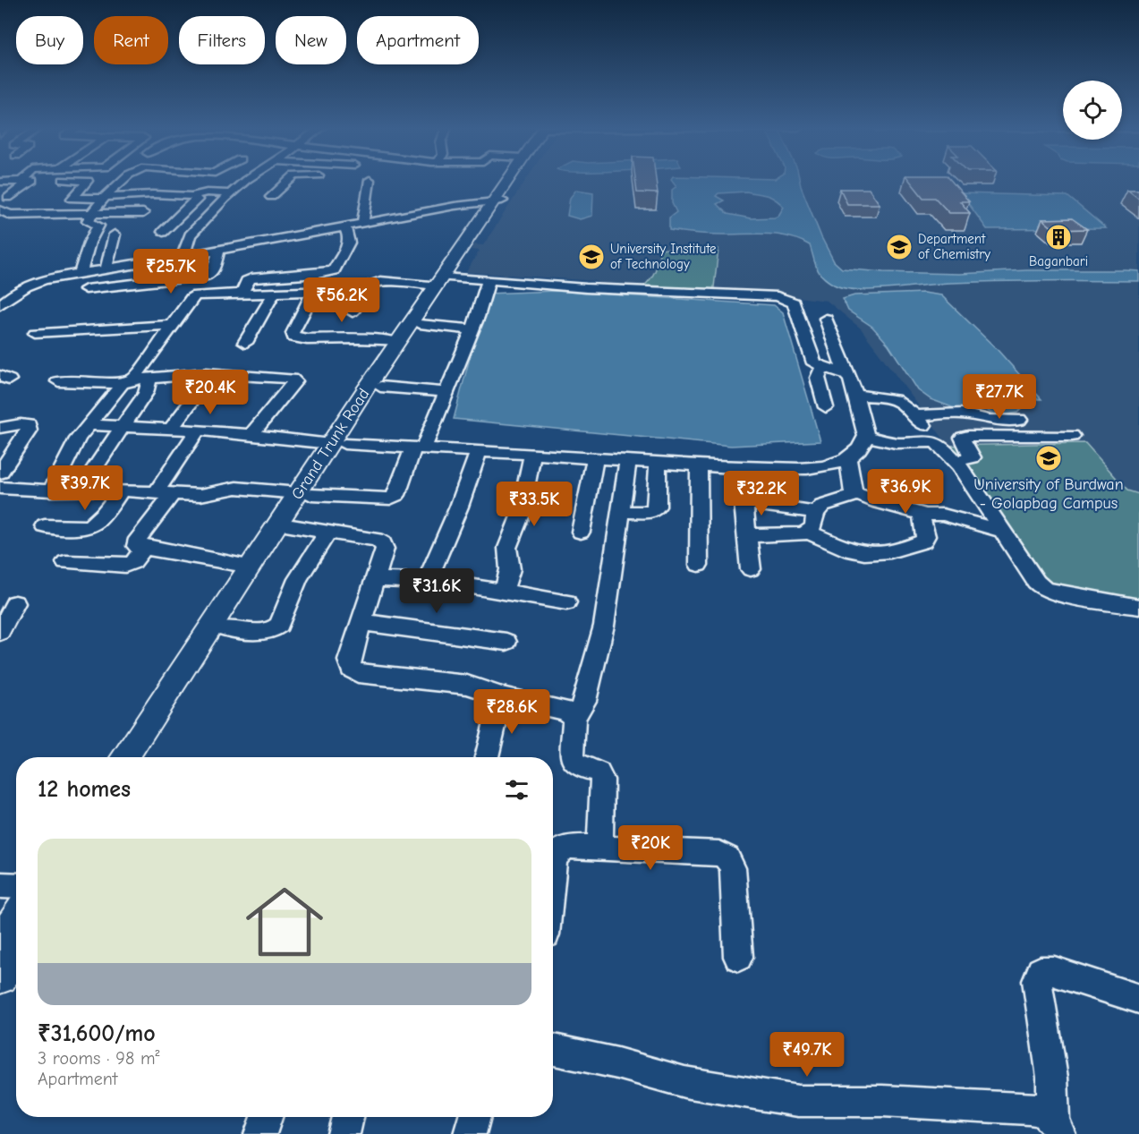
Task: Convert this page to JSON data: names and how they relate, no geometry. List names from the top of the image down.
{
  "streets": {
    "main road": ["Grand Trunk Road"]
  },
  "places": {
    "building": ["Baganbari"],
    "school or university": ["Department of Chemistry", "University Institute of Technology", "University of Burdwan - Golapbag Campus"]
  },
  "page": {
    "chip": [
      "Buy",
      "Rent",
      "Filters",
      "New",
      "Apartment"
    ],
    "price": [
      "₹25.7K",
      "₹56.2K",
      "₹20.4K",
      "₹27.7K",
      "₹39.7K",
      "₹36.9K",
      "₹32.2K",
      "₹33.5K",
      "₹31.6K",
      "₹28.6K",
      "₹20K",
      "₹49.7K"
    ],
    "heading": "12 homes",
    "list": [
      {
        "name": "₹31,600/mo",
        "note": "3 rooms · 98 m² · Apartment"
      }
    ]
  }
}
